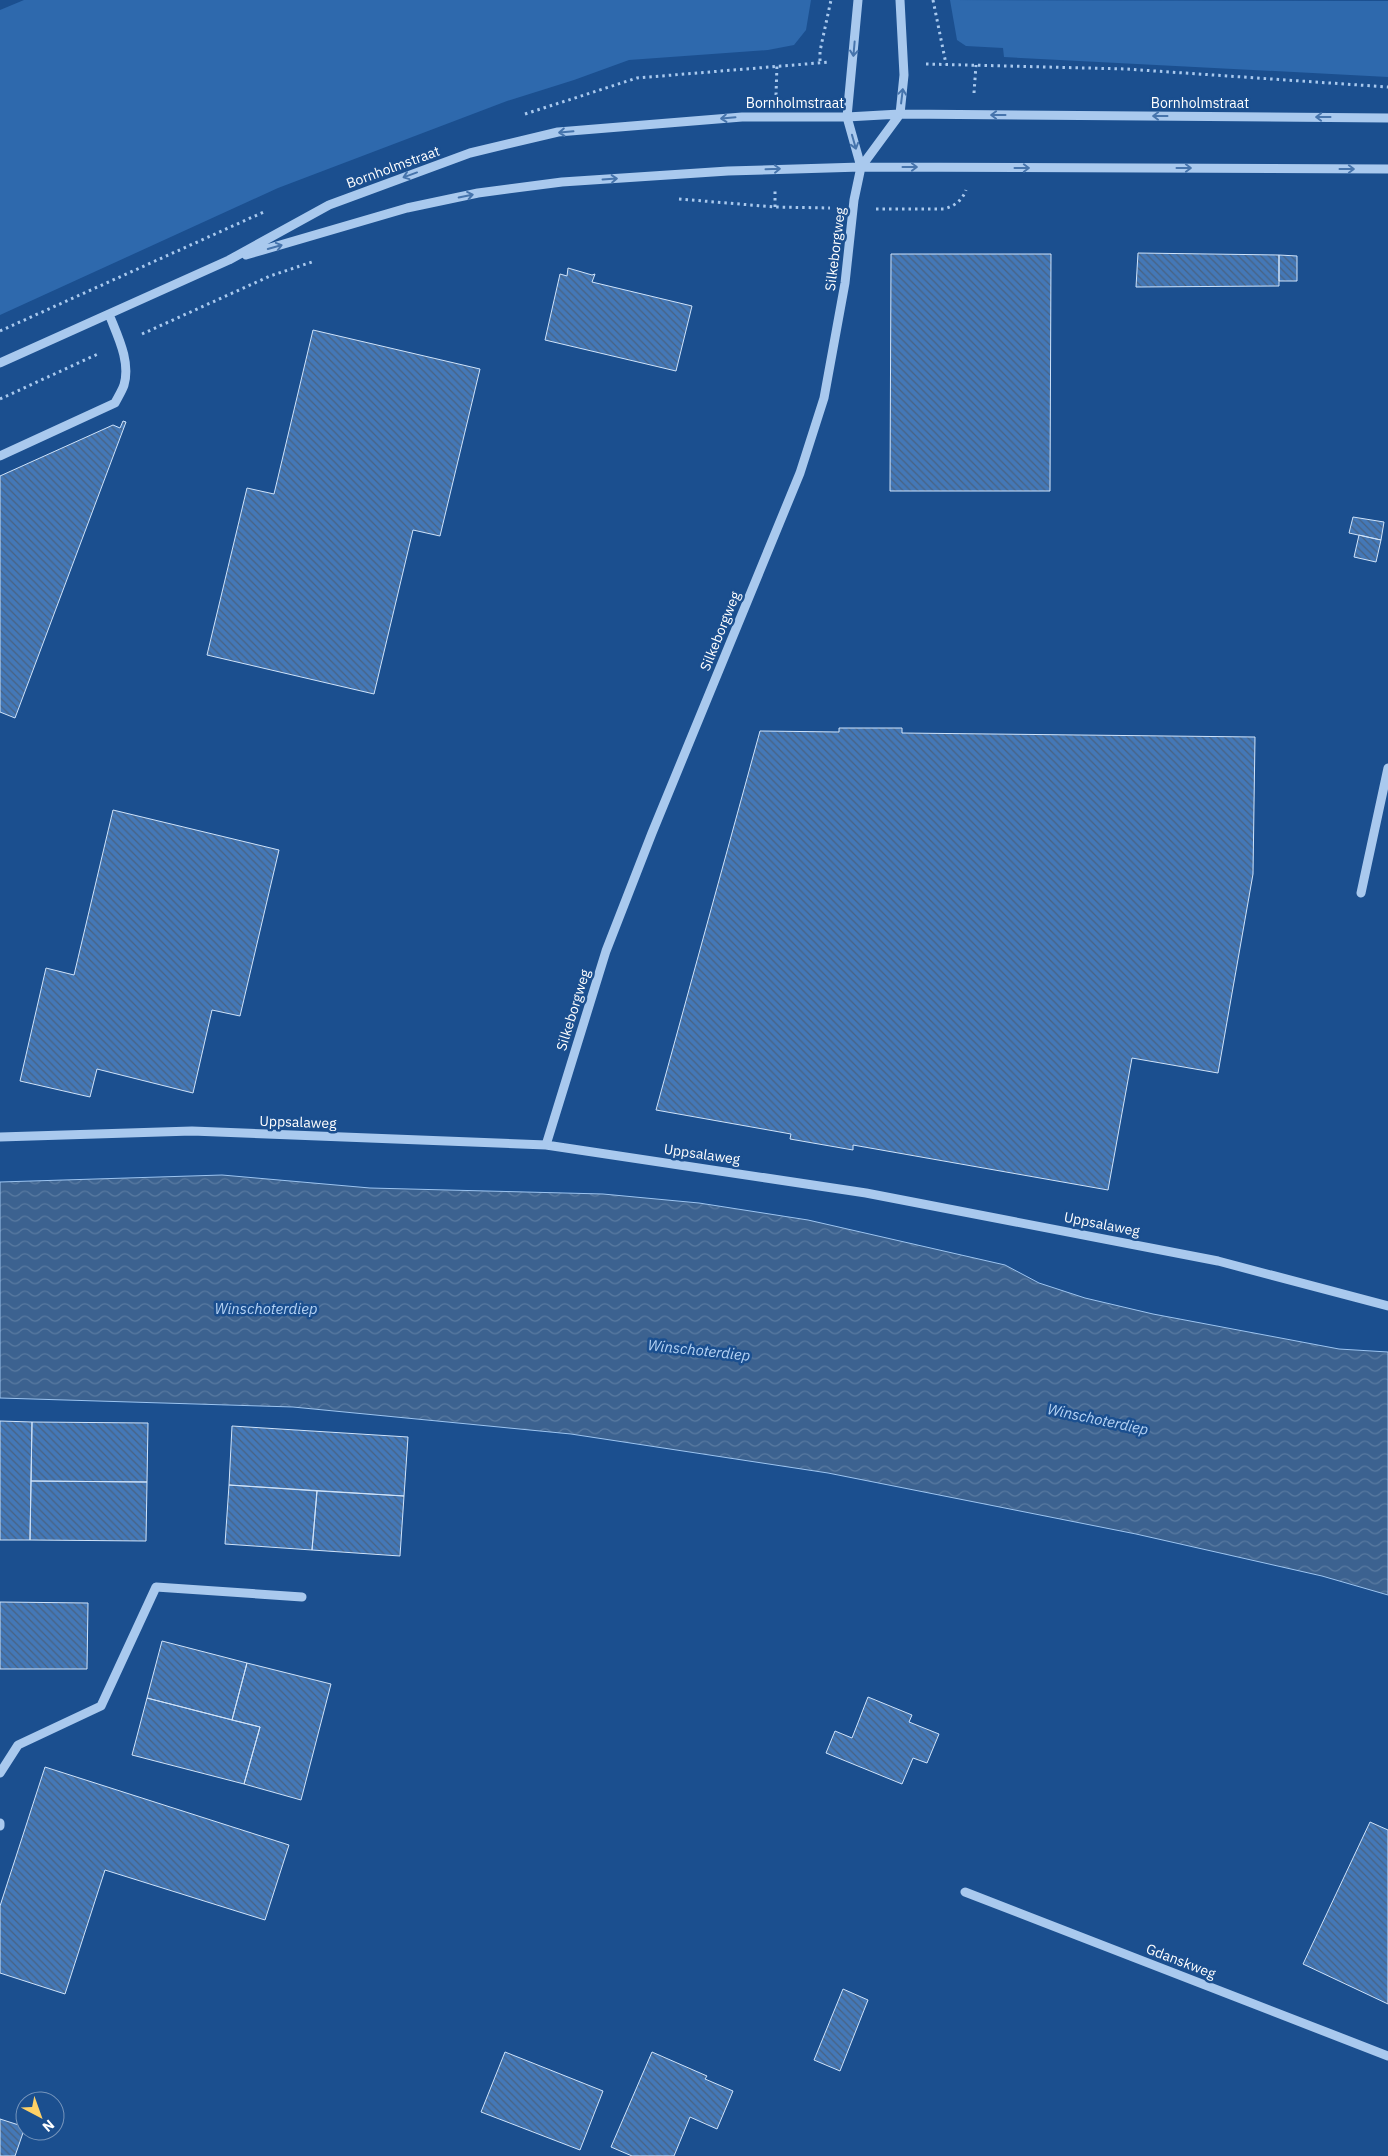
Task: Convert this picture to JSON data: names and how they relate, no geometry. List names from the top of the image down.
{
  "streets": {
    "street": [
      "Bornholmstraat",
      "Silkeborgweg",
      "Uppsalaweg",
      "Gdanskweg"
    ]
  },
  "crossings": [
    ["Bornholmstraat", "Silkeborgweg"],
    ["Silkeborgweg", "Uppsalaweg"]
  ],
  "water": ["Winschoterdiep"],
  "north": "bottom right"
}
